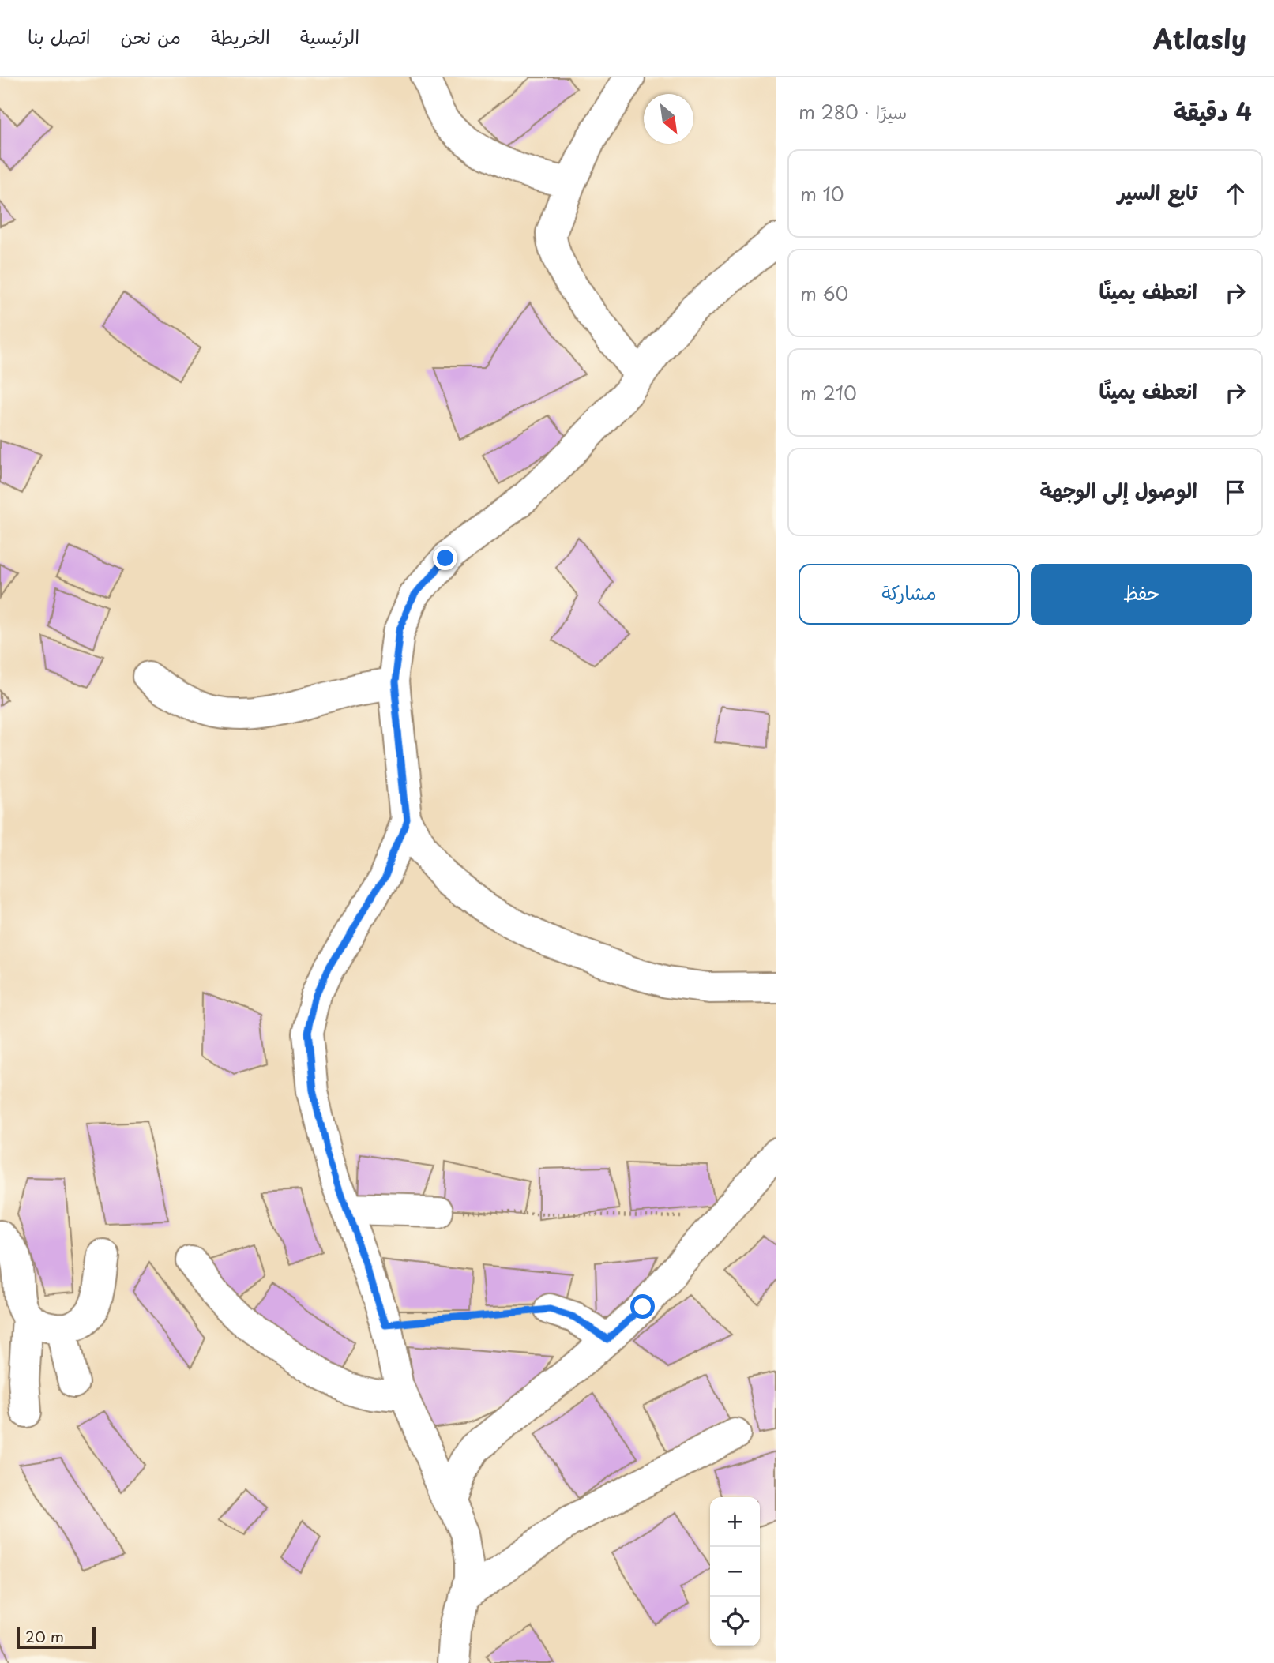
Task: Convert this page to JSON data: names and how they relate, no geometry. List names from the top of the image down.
{
  "scale_bar": "20 m",
  "north": "bottom right",
  "page": {
    "header": "Atlasly",
    "nav": [
      "الرئيسية",
      "الخريطة",
      "من نحن",
      "اتصل بنا"
    ],
    "heading": ["4 دقيقة", "سيرًا · 280 m"],
    "list": [
      ["تابع السير", "10 m"],
      ["انعطف يمينًا", "60 m"],
      ["انعطف يمينًا", "210 m"],
      "الوصول إلى الوجهة"
    ],
    "buttons": ["حفظ", "مشاركة"],
    "map_buttons": ["+", "−"],
    "scale": "20 m"
  }
}
